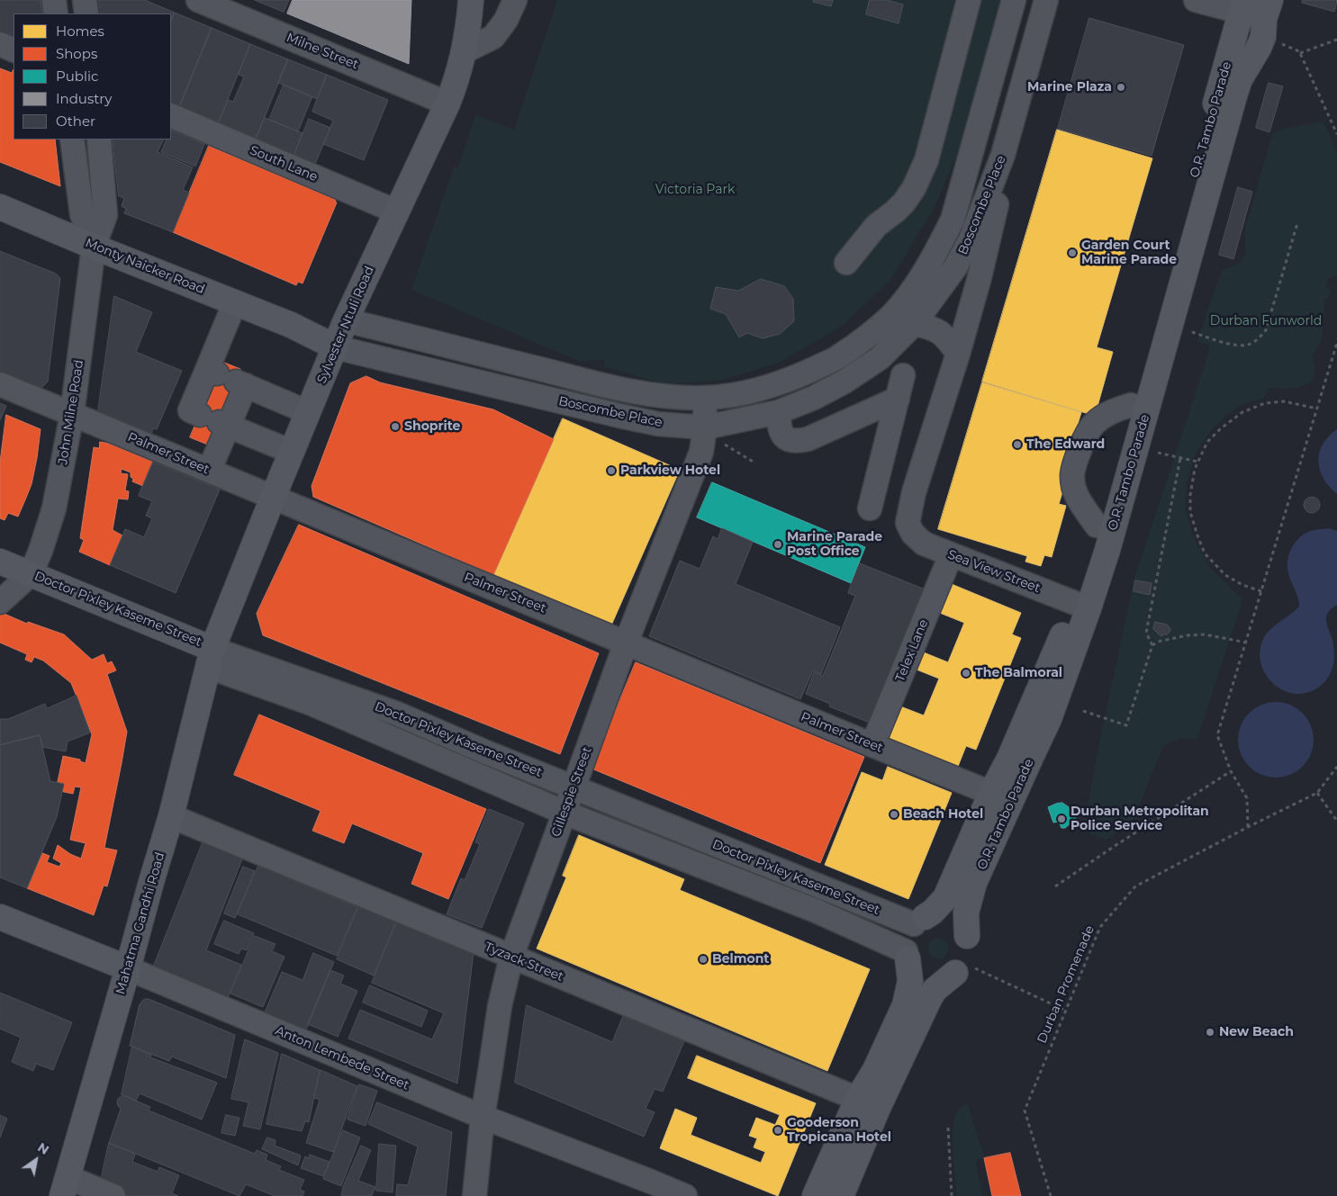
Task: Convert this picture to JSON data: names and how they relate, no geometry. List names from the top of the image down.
{
  "streets": {
    "main road": [
      "O.R. Tambo Parade",
      "Monty Naicker Road",
      "Sylvester Ntuli Road",
      "Doctor Pixley Kaseme Street",
      "Mahatma Gandhi Road",
      "Anton Lembede Street"
    ],
    "street": [
      "Milne Street",
      "South Lane",
      "Boscombe Place",
      "John Milne Road",
      "Palmer Street",
      "Sea View Street",
      "Telex Lane",
      "Gillespie Street",
      "Tyzack Street"
    ],
    "path": ["Durban Promenade"]
  },
  "crossings": [
    ["Milne Street", "Sylvester Ntuli Road"],
    ["O.R. Tambo Parade", "Palmer Street"],
    ["O.R. Tambo Parade", "Sea View Street"],
    ["O.R. Tambo Parade", "Doctor Pixley Kaseme Street"],
    ["O.R. Tambo Parade", "Tyzack Street"],
    ["South Lane", "Sylvester Ntuli Road"],
    ["Boscombe Place", "Monty Naicker Road"],
    ["Boscombe Place", "Sylvester Ntuli Road"],
    ["Boscombe Place", "Gillespie Street"],
    ["Monty Naicker Road", "Sylvester Ntuli Road"],
    ["Monty Naicker Road", "John Milne Road"],
    ["Sylvester Ntuli Road", "Palmer Street"],
    ["Sylvester Ntuli Road", "Doctor Pixley Kaseme Street"],
    ["Sylvester Ntuli Road", "Mahatma Gandhi Road"],
    ["John Milne Road", "Palmer Street"],
    ["John Milne Road", "Doctor Pixley Kaseme Street"],
    ["Palmer Street", "Telex Lane"],
    ["Palmer Street", "Gillespie Street"],
    ["Sea View Street", "Telex Lane"],
    ["Doctor Pixley Kaseme Street", "Gillespie Street"],
    ["Doctor Pixley Kaseme Street", "Mahatma Gandhi Road"],
    ["Gillespie Street", "Tyzack Street"],
    ["Gillespie Street", "Anton Lembede Street"],
    ["Mahatma Gandhi Road", "Tyzack Street"],
    ["Mahatma Gandhi Road", "Anton Lembede Street"]
  ],
  "parks": ["Victoria Park", "Durban Funworld"],
  "places": [
    "Marine Plaza",
    "Garden Court Marine Parade",
    "Shoprite",
    "The Edward",
    "Parkview Hotel",
    "Marine Parade Post Office",
    "The Balmoral",
    "Beach Hotel",
    "Durban Metropolitan Police Service",
    "Belmont",
    "New Beach",
    "Gooderson Tropicana Hotel"
  ],
  "legend": [
    "Homes",
    "Shops",
    "Public",
    "Industry",
    "Other"
  ],
  "north": "top right"
}
